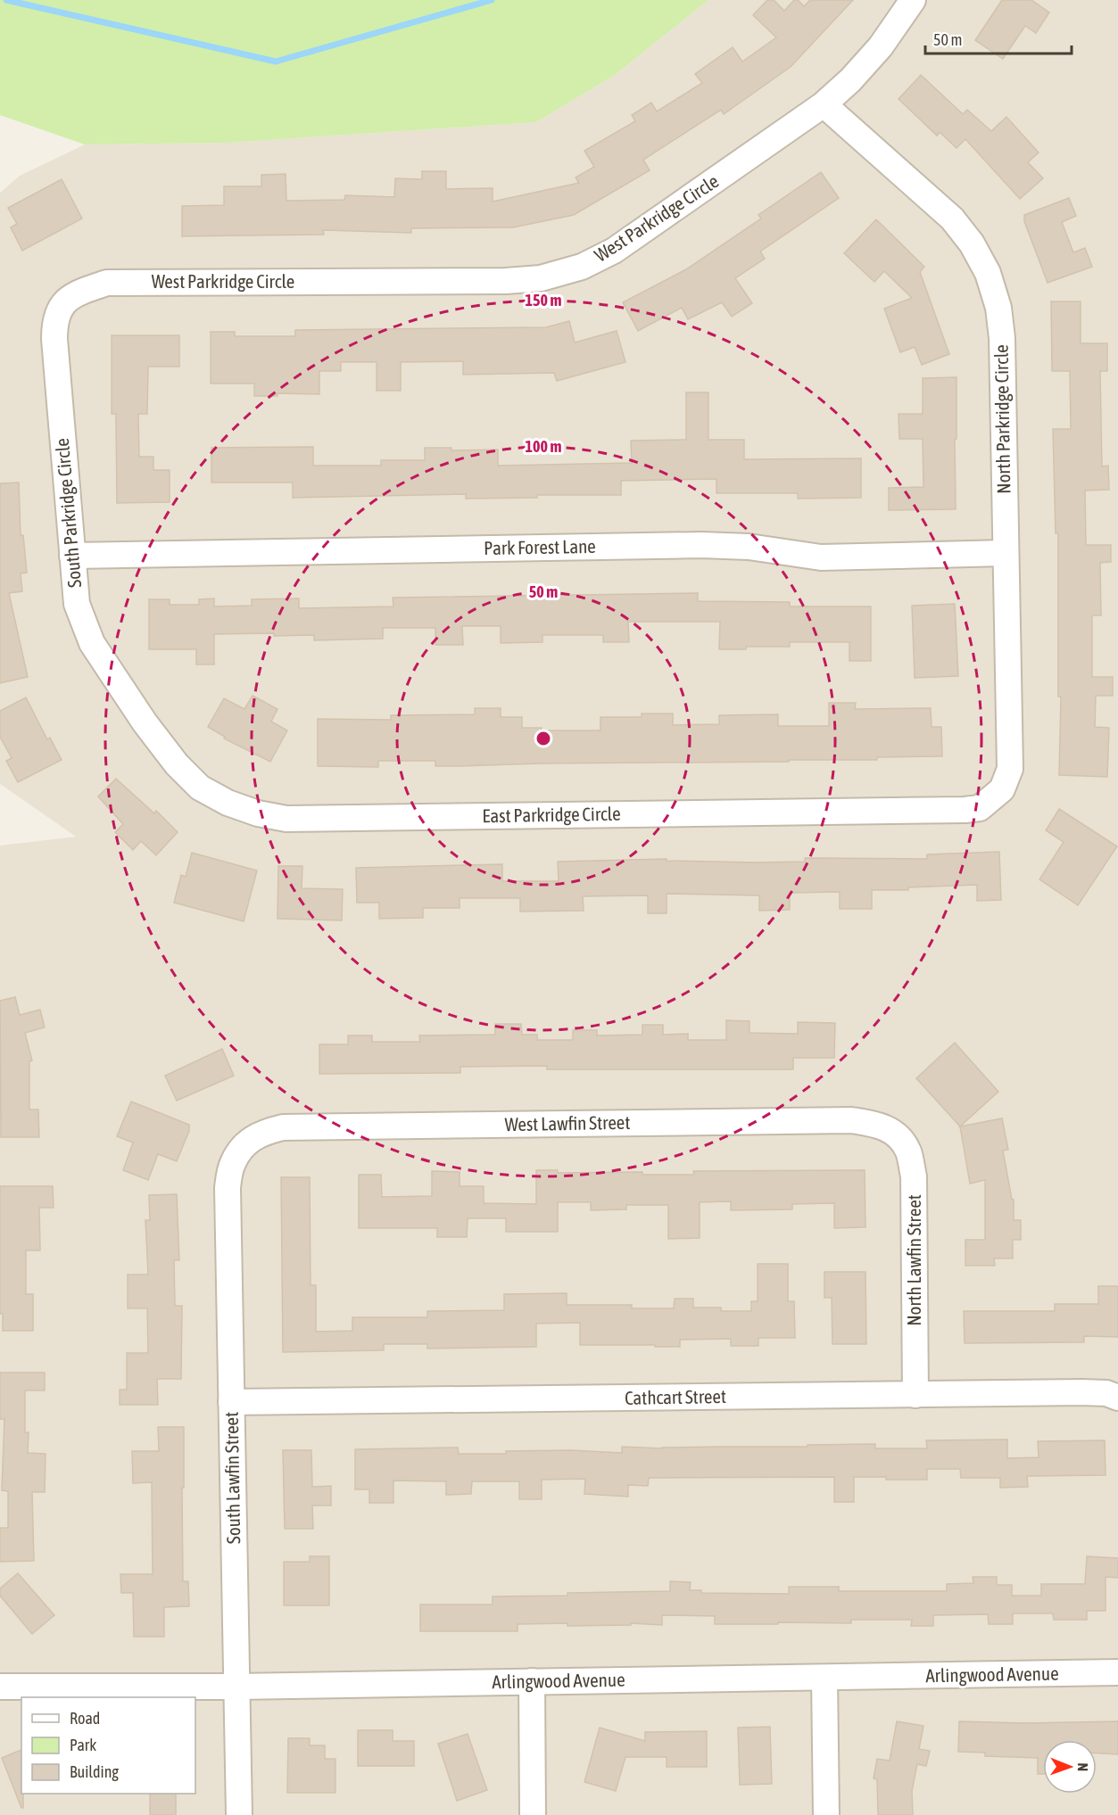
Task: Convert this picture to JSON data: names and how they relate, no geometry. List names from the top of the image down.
{
  "streets": {
    "street": [
      "West Parkridge Circle",
      "North Parkridge Circle",
      "South Parkridge Circle",
      "Park Forest Lane",
      "East Parkridge Circle",
      "West Lawfin Street",
      "North Lawfin Street",
      "Cathcart Street",
      "South Lawfin Street",
      "Arlingwood Avenue"
    ]
  },
  "crossings": [
    ["West Parkridge Circle", "North Parkridge Circle"],
    ["West Parkridge Circle", "South Parkridge Circle"],
    ["North Parkridge Circle", "Park Forest Lane"],
    ["North Parkridge Circle", "East Parkridge Circle"],
    ["South Parkridge Circle", "Park Forest Lane"],
    ["South Parkridge Circle", "East Parkridge Circle"],
    ["West Lawfin Street", "North Lawfin Street"],
    ["West Lawfin Street", "South Lawfin Street"],
    ["North Lawfin Street", "Cathcart Street"],
    ["Cathcart Street", "South Lawfin Street"],
    ["South Lawfin Street", "Arlingwood Avenue"]
  ],
  "legend": ["Road", "Park", "Building"],
  "scale_bar": "50 m",
  "north": "right",
  "rings": ["150 m", "100 m", "50 m"]
}
